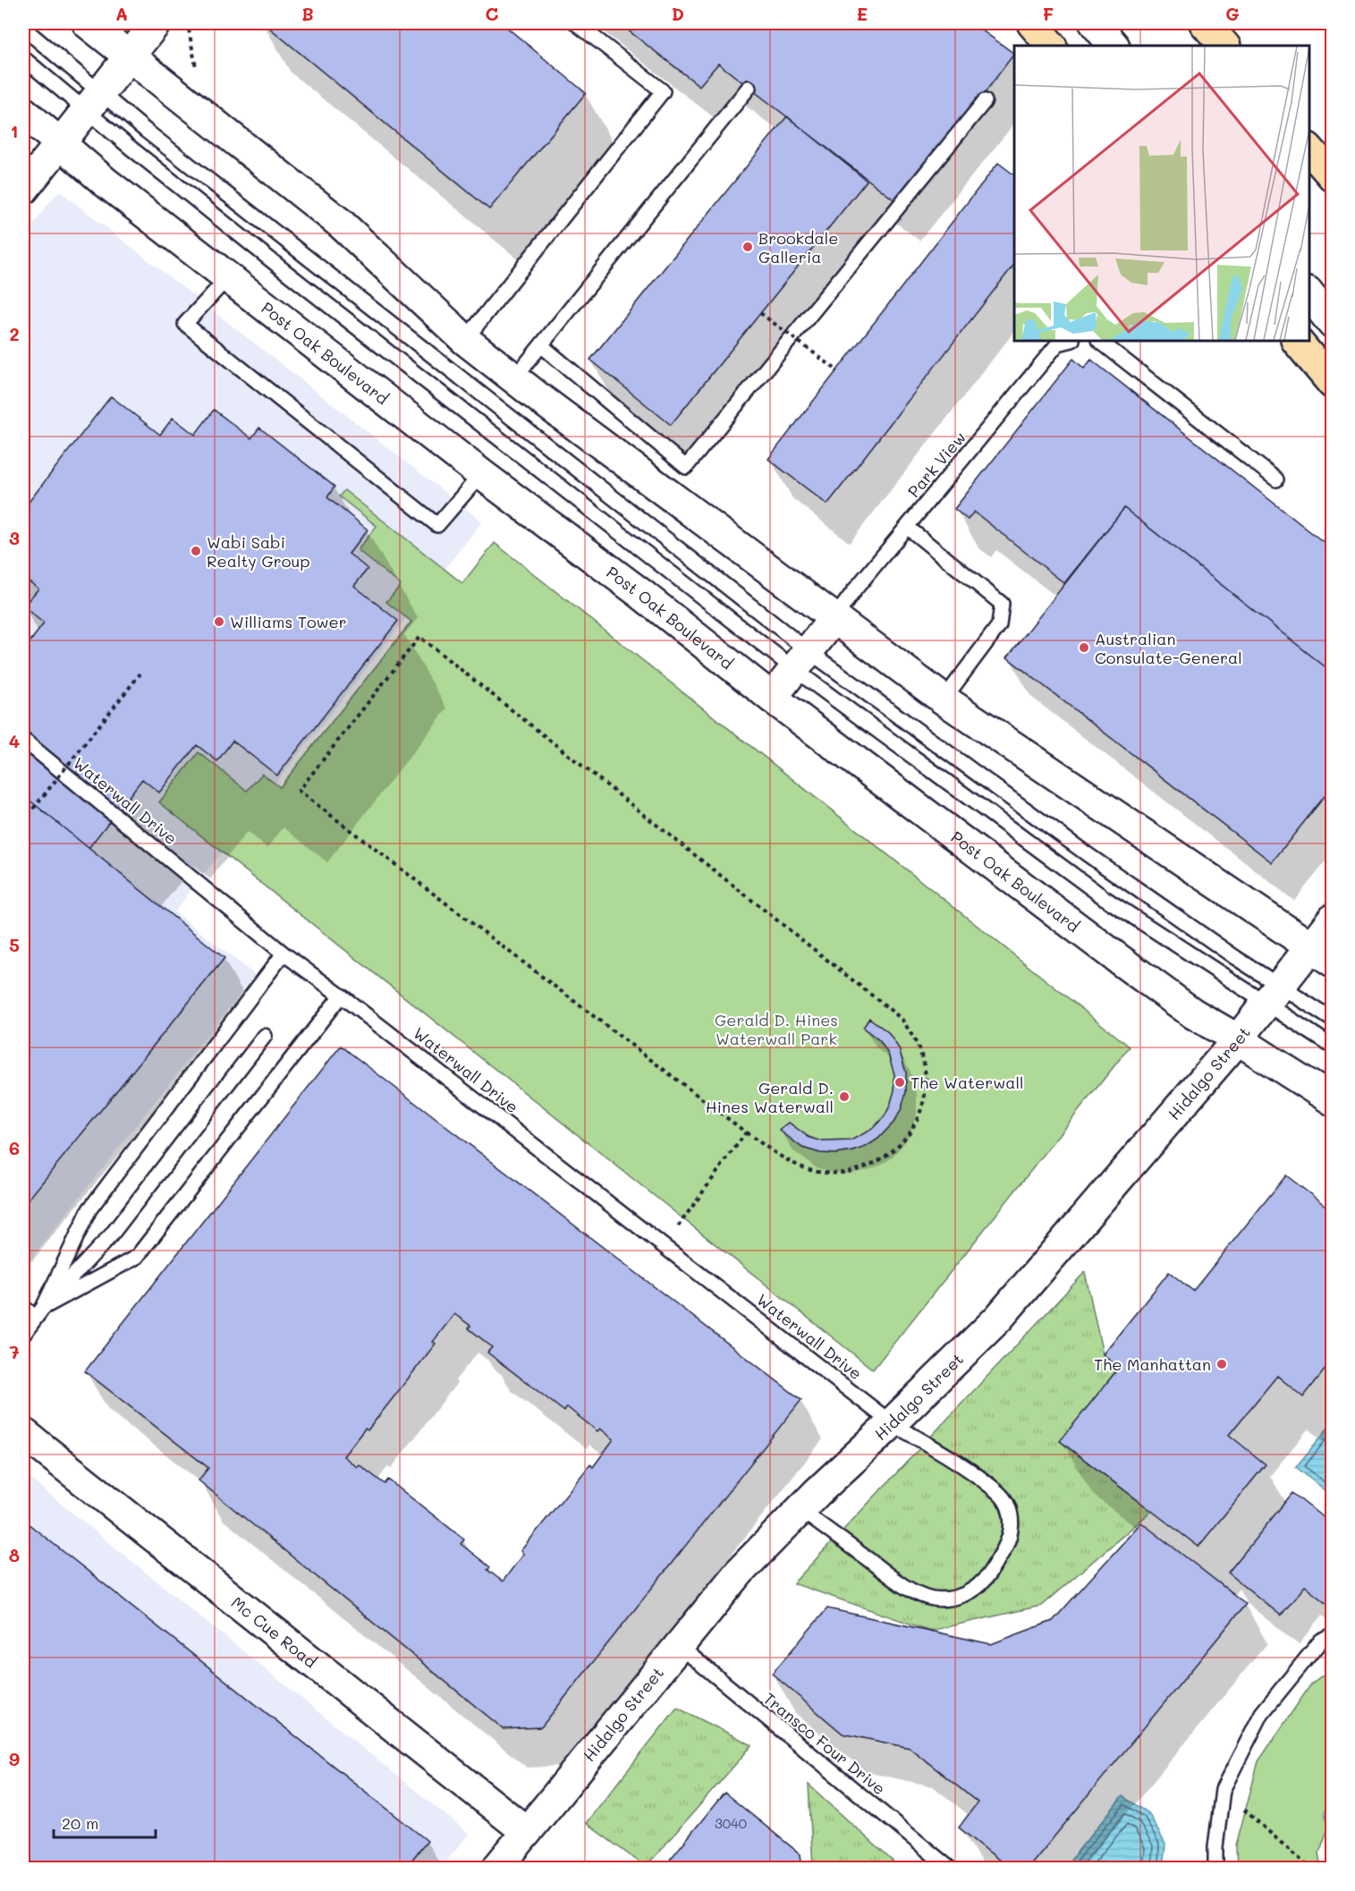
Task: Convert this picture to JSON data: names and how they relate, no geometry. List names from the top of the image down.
{
  "streets": {
    "main road": ["Post Oak Boulevard", "Hidalgo Street", "Mc Cue Road"],
    "lane": ["Park View", "Waterwall Drive", "Transco Four Drive"]
  },
  "crossings": [
    ["Post Oak Boulevard", "Hidalgo Street"],
    ["Waterwall Drive", "Hidalgo Street"],
    ["Hidalgo Street", "Mc Cue Road"],
    ["Hidalgo Street", "Transco Four Drive"]
  ],
  "parks": ["Gerald D. Hines Waterwall Park"],
  "places": [
    "Brookdale Galleria",
    "Wabi Sabi Realty Group",
    "Williams Tower",
    "Australian Consulate-General",
    "The Waterwall",
    "Gerald D. Hines Waterwall",
    "The Manhattan"
  ],
  "house_numbers": ["3040"],
  "scale_bar": "20 m",
  "grid": {
    "columns": [
      "A",
      "B",
      "C",
      "D",
      "E",
      "F",
      "G"
    ],
    "rows": [
      "1",
      "2",
      "3",
      "4",
      "5",
      "6",
      "7",
      "8",
      "9"
    ]
  }
}
